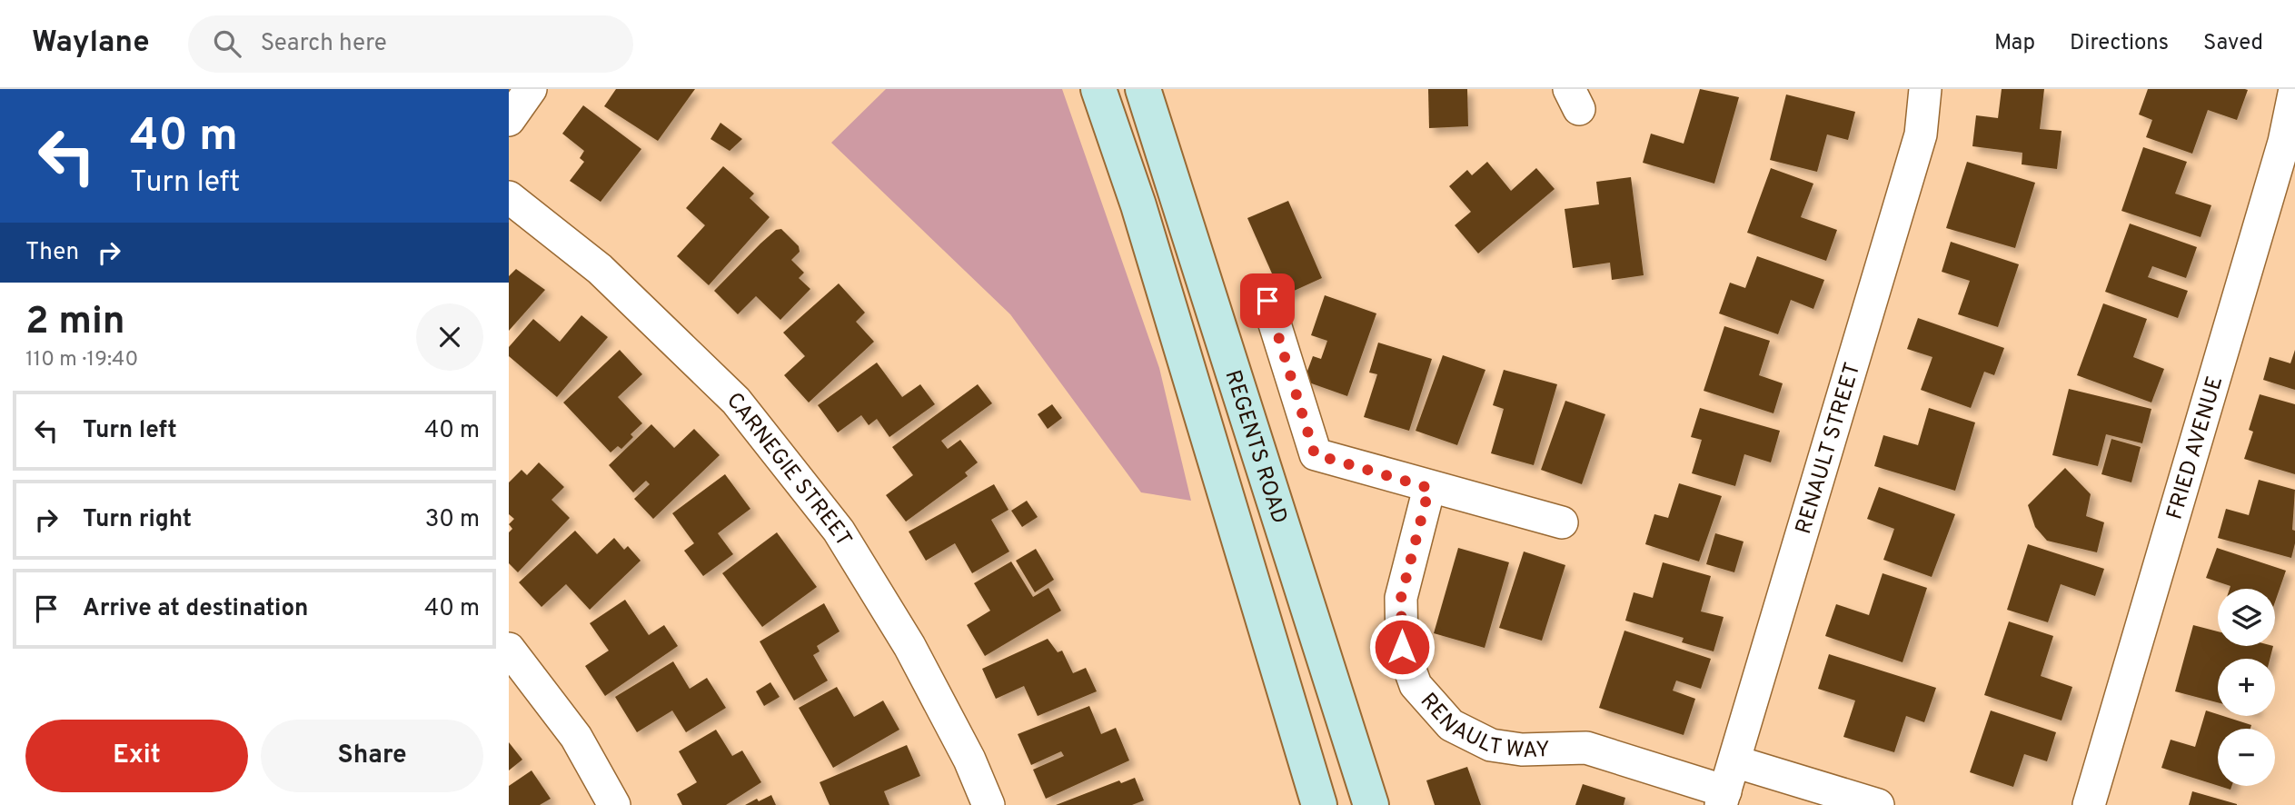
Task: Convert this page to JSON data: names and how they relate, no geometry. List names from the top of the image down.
{
  "streets": {
    "main road": ["REGENTS ROAD"],
    "street": [
      "RENAULT STREET",
      "FRIED AVENUE",
      "CARNEGIE STREET",
      "RENAULT WAY"
    ]
  },
  "crossings": [
    ["RENAULT STREET", "RENAULT WAY"]
  ],
  "page": {
    "header": "Waylane",
    "search": "Search here",
    "nav": ["Map", "Directions", "Saved"],
    "turn": ["40 m", "Turn left"],
    "then": "Then",
    "heading": ["2 min", "110 m · 19:40"],
    "list": [
      {
        "name": "Turn left",
        "value": "40 m"
      },
      {
        "name": "Turn right",
        "value": "30 m"
      },
      {
        "name": "Arrive at destination",
        "value": "40 m"
      }
    ],
    "map_buttons": ["+", "−"],
    "buttons": ["Exit", "Share"]
  }
}
